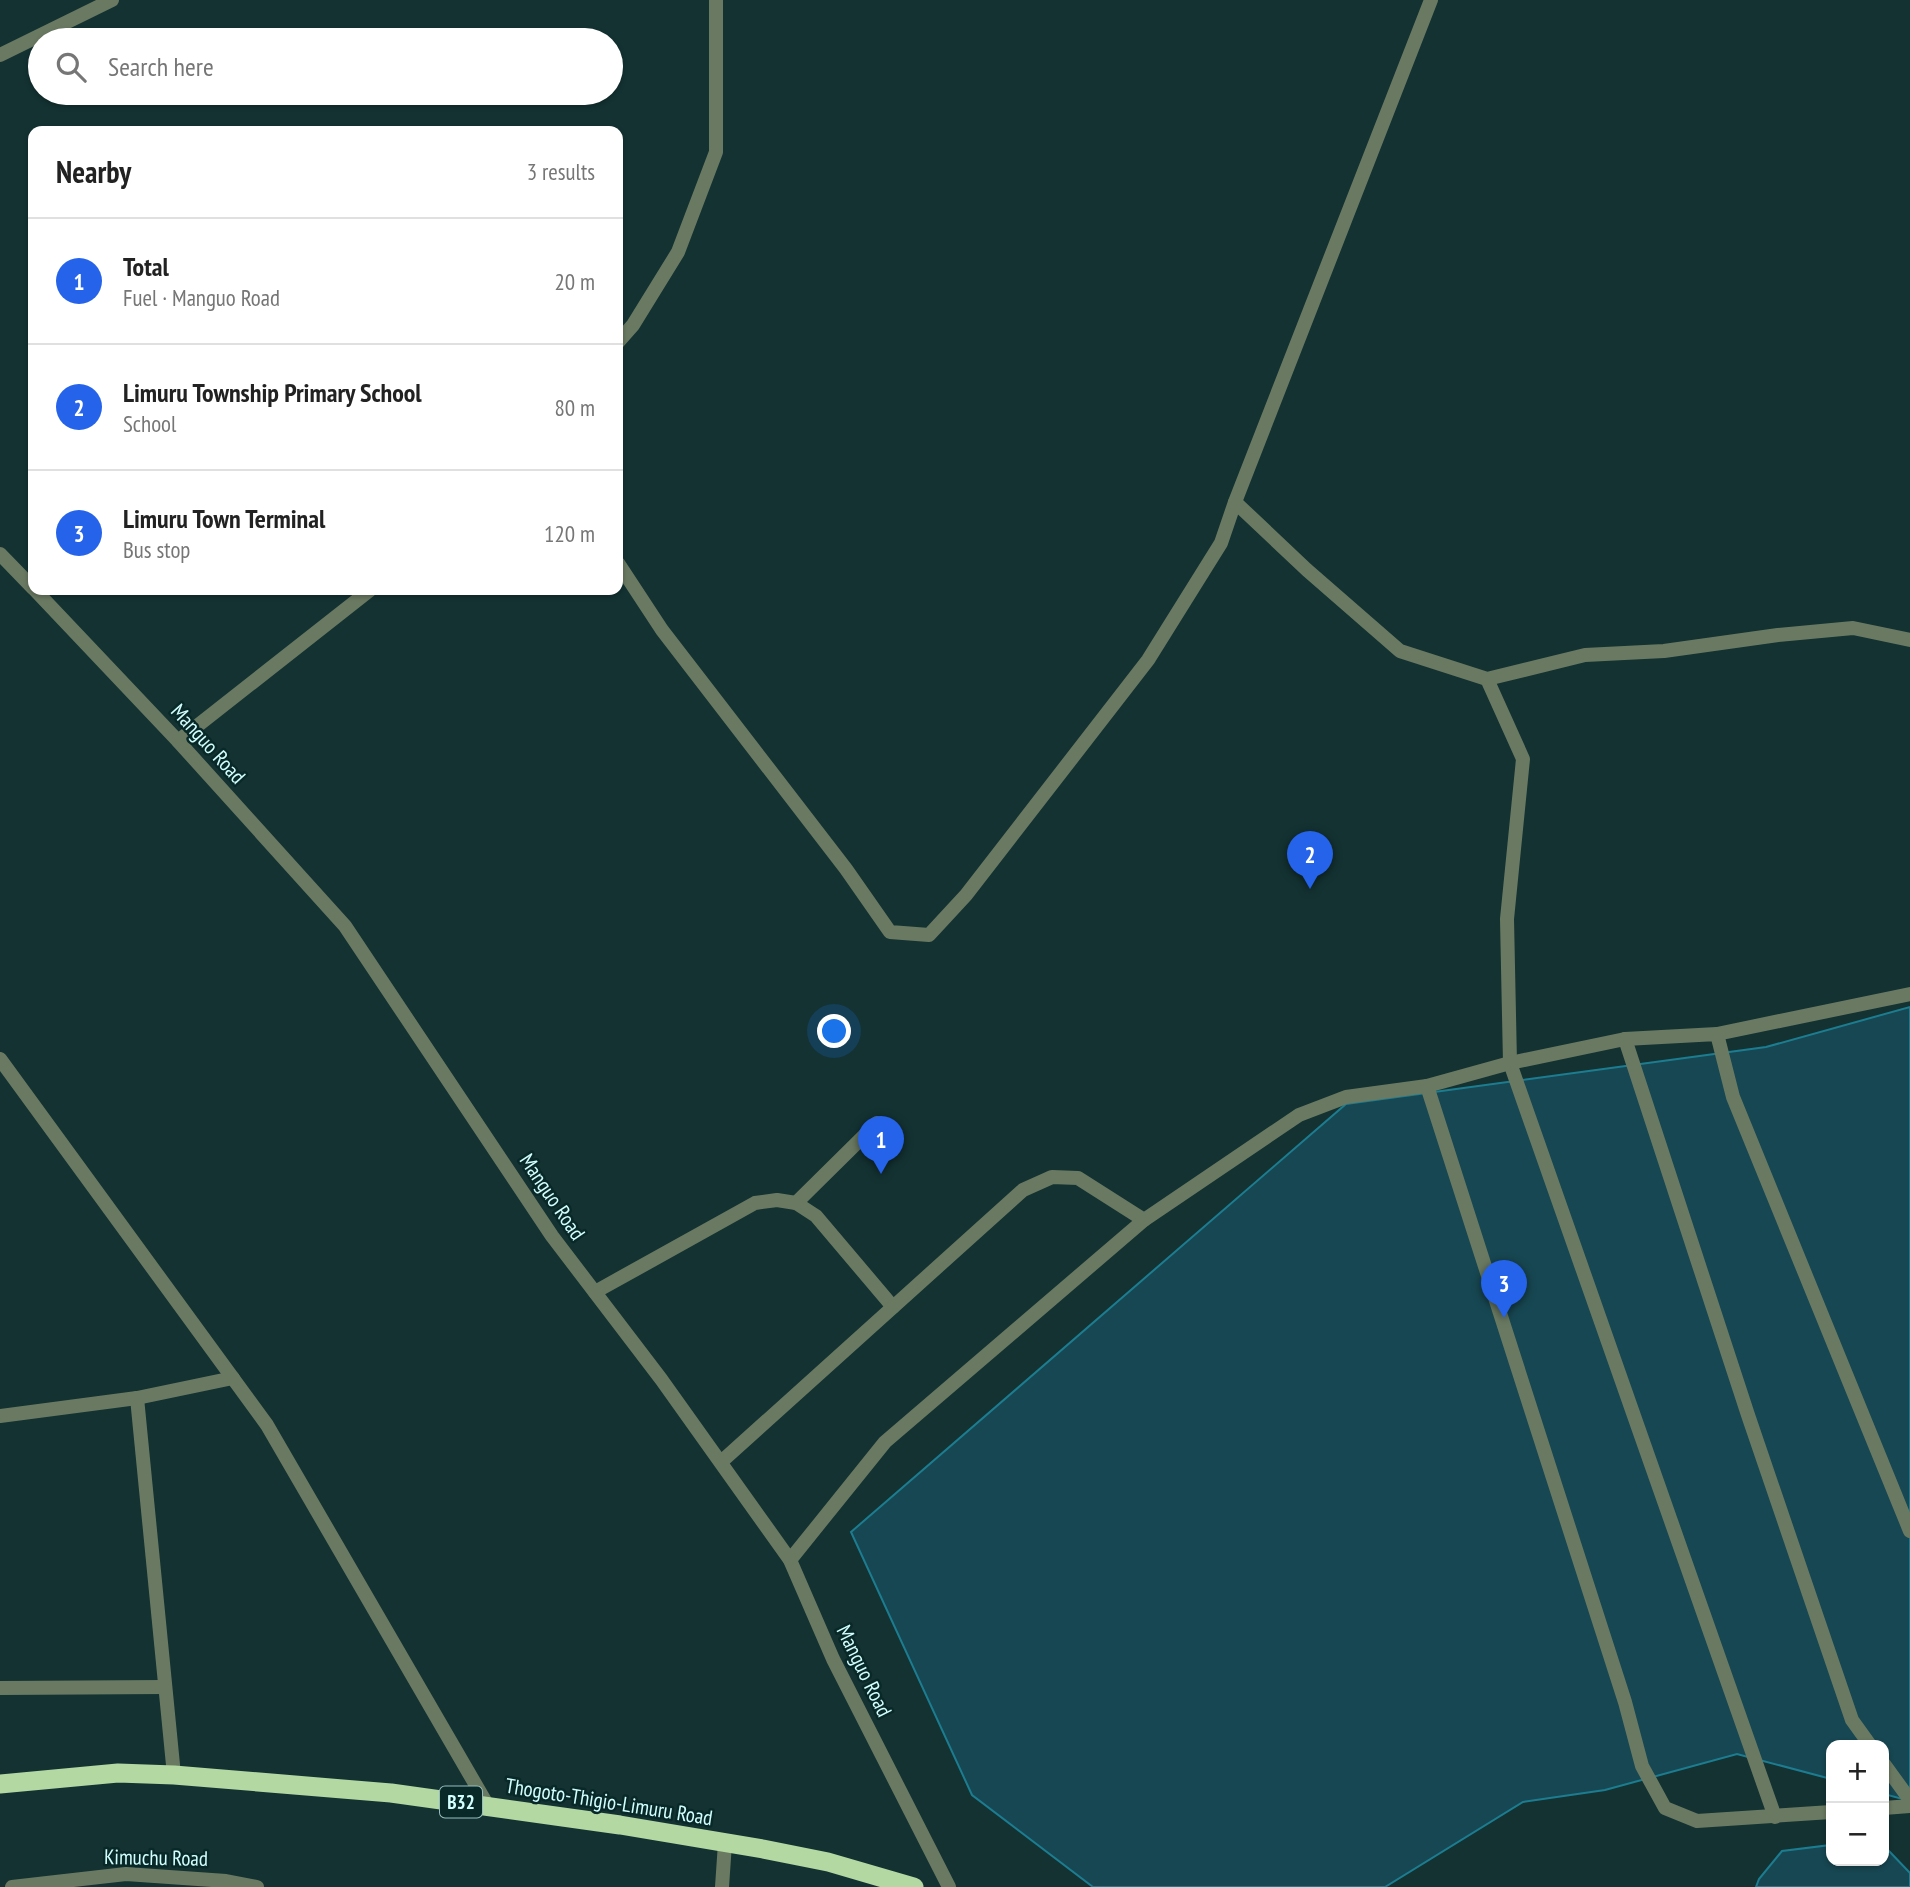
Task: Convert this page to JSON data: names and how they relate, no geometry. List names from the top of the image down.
{
  "streets": {
    "highway": ["B32", "Thogoto-Thigio-Limuru Road"],
    "street": ["Manguo Road", "Kimuchu Road"]
  },
  "page": {
    "search": "Search here",
    "heading": ["Nearby", "3 results"],
    "list": [
      {
        "mark": "1",
        "name": "Total",
        "note": "Fuel · Manguo Road",
        "value": "20 m"
      },
      {
        "mark": "2",
        "name": "Limuru Township Primary School",
        "note": "School",
        "value": "80 m"
      },
      {
        "mark": "3",
        "name": "Limuru Town Terminal",
        "note": "Bus stop",
        "value": "120 m"
      }
    ],
    "pins": ["2", "1", "3"],
    "map_buttons": ["+", "−"]
  }
}
